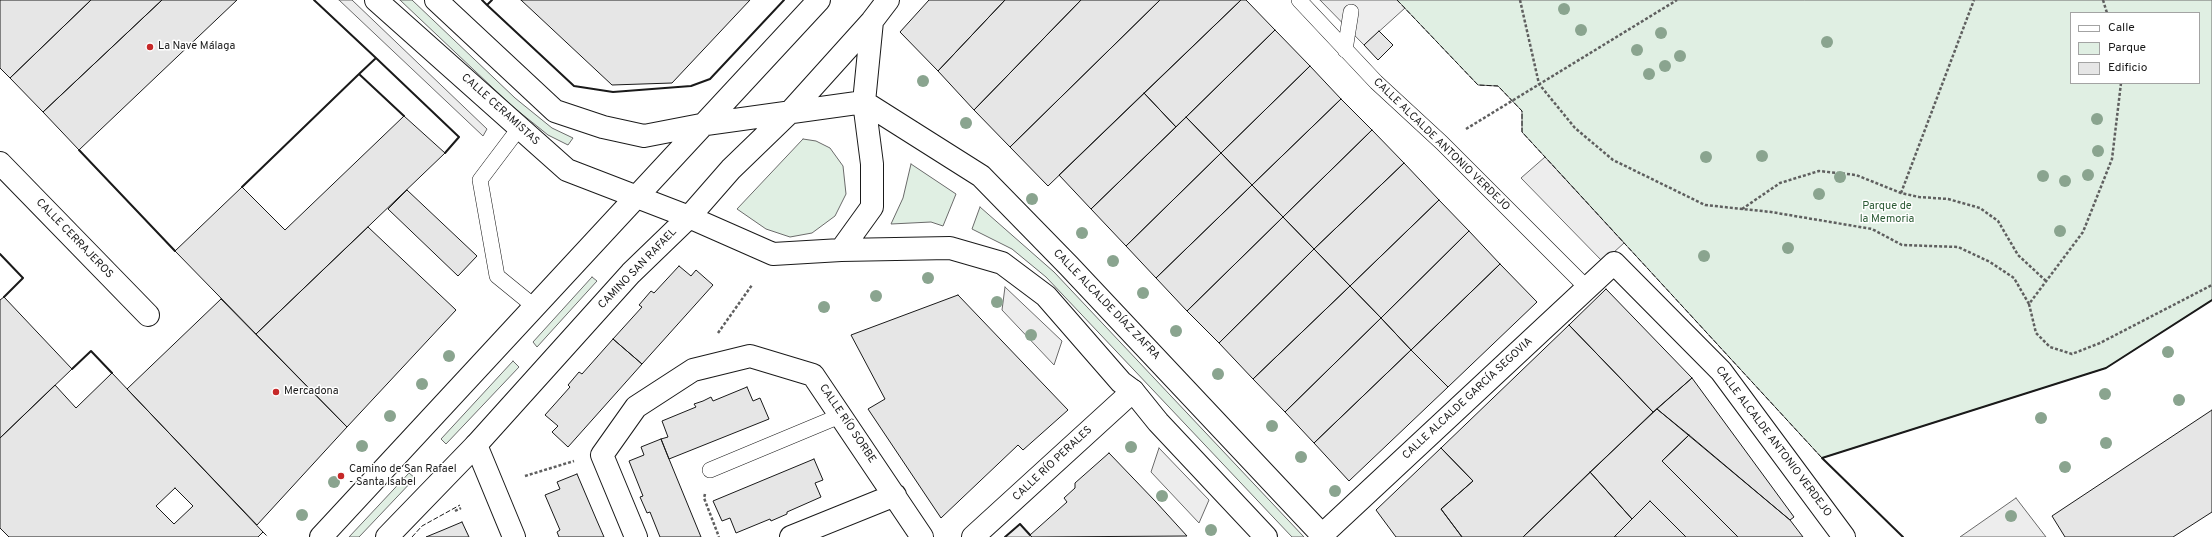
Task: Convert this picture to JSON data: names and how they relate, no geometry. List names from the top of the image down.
{
  "streets": {
    "main road": [
      "CALLE CERAMISTAS",
      "CALLE ALCALDE ANTONIO VERDEJO",
      "CALLE CERRAJEROS",
      "CAMINO SAN RAFAEL",
      "CALLE ALCALDE DÍAZ ZAFRA",
      "CALLE ALCALDE GARCÍA SEGOVIA",
      "CALLE RÍO SORBE",
      "CALLE RÍO PERALES"
    ]
  },
  "crossings": [
    ["CALLE CERAMISTAS", "CAMINO SAN RAFAEL"],
    ["CALLE ALCALDE ANTONIO VERDEJO", "CALLE ALCALDE GARCÍA SEGOVIA"],
    ["CALLE ALCALDE DÍAZ ZAFRA", "CALLE ALCALDE GARCÍA SEGOVIA"]
  ],
  "parks": ["Parque de la Memoria"],
  "places": ["La Nave Málaga", "Mercadona", "Camino de San Rafael - Santa Isabel"],
  "legend": ["Calle", "Parque", "Edificio"]
}
